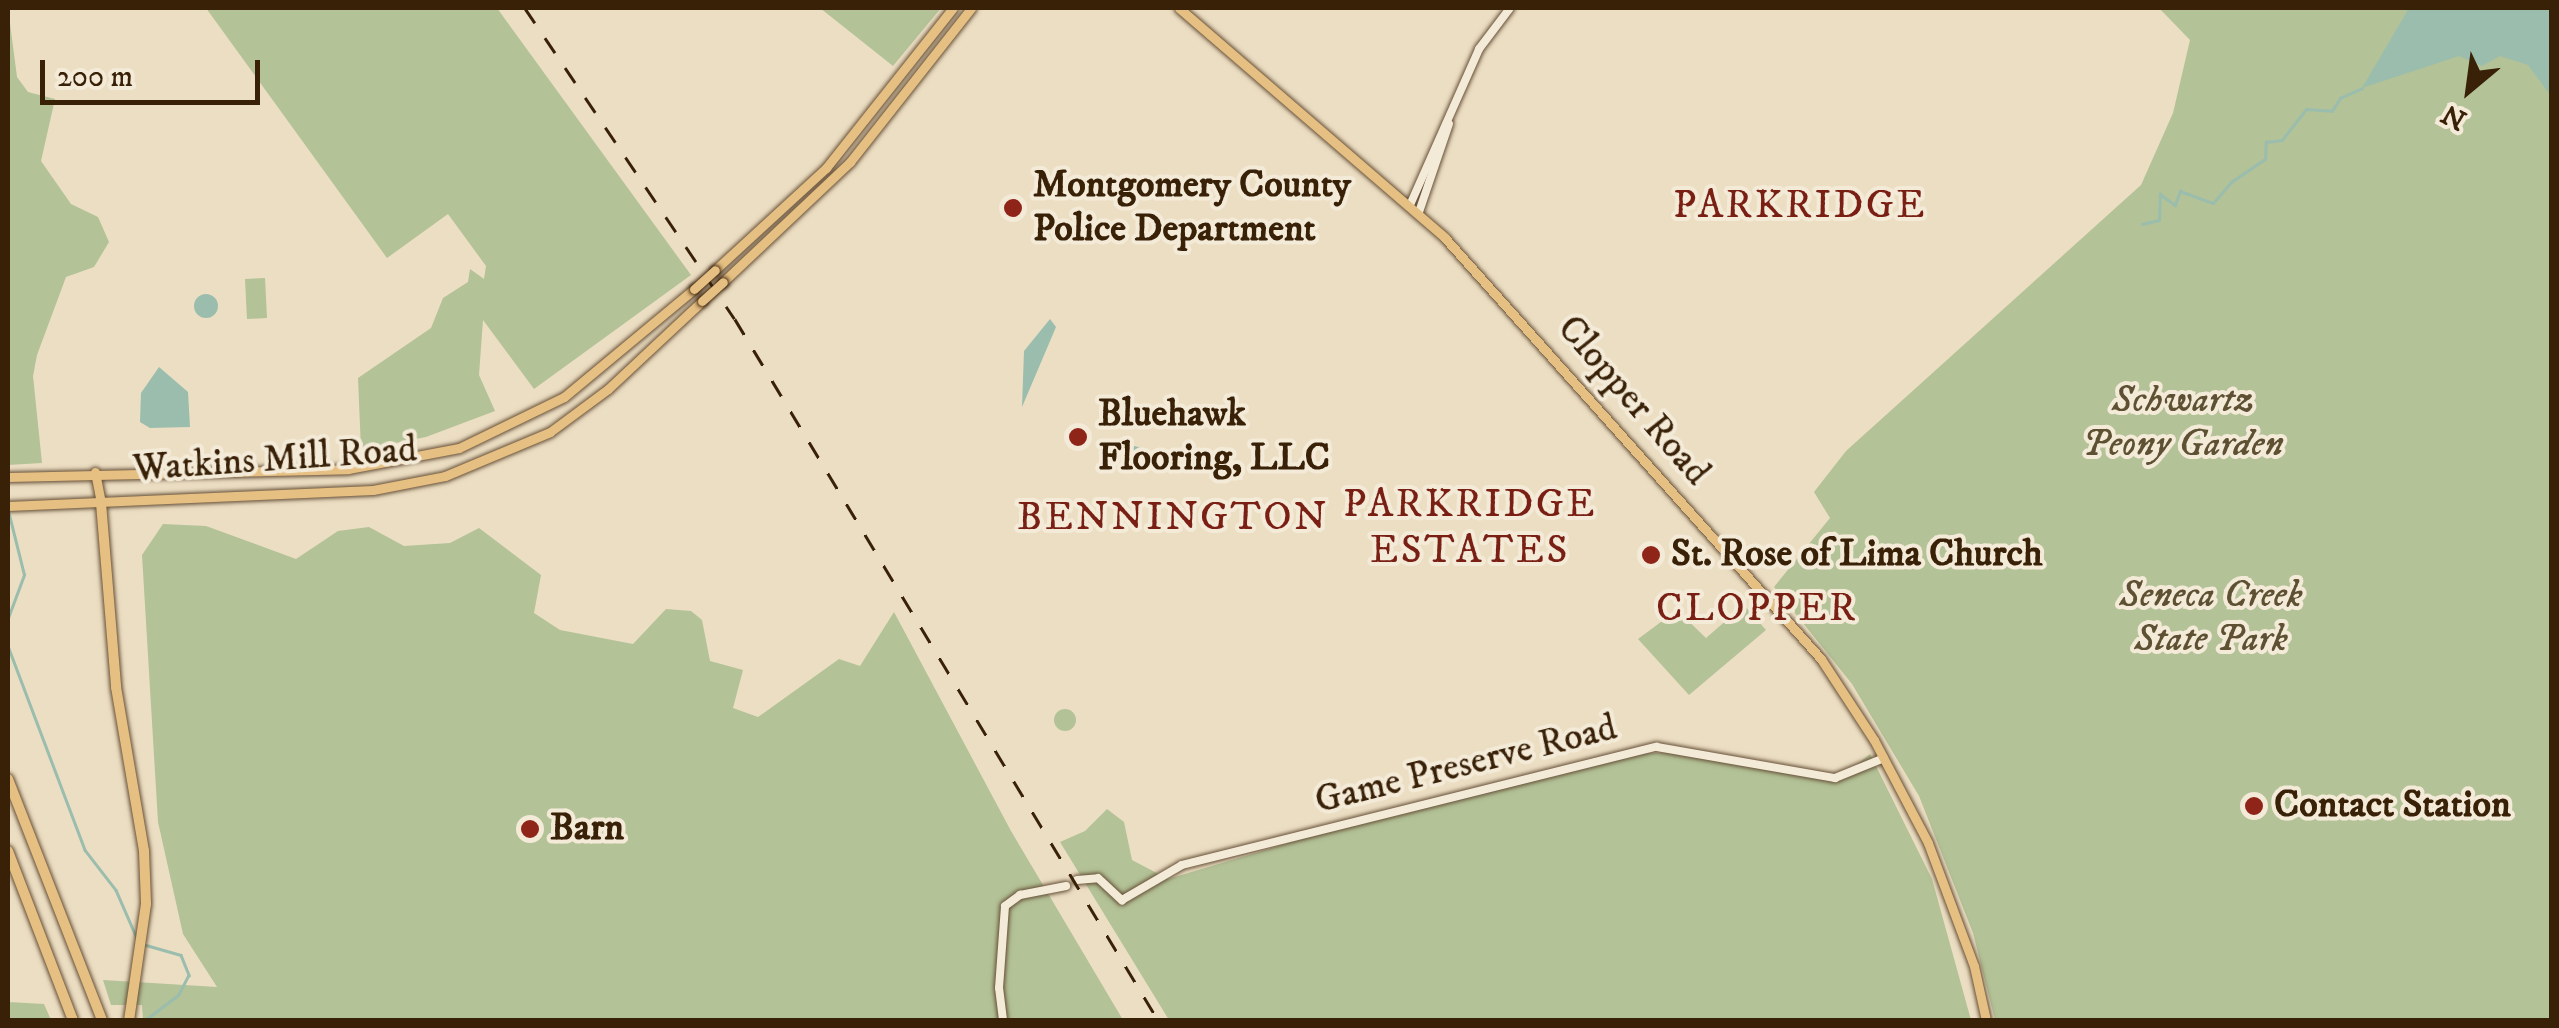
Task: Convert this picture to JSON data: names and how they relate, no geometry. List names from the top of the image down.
{
  "streets": {
    "main road": ["Clopper Road", "Watkins Mill Road"],
    "street": ["Game Preserve Road"]
  },
  "crossings": [
    ["Clopper Road", "Game Preserve Road"]
  ],
  "districts": [
    "PARKRIDGE",
    "PARKRIDGE ESTATES",
    "BENNINGTON",
    "CLOPPER"
  ],
  "parks": ["Schwartz Peony Garden", "Seneca Creek State Park"],
  "places": [
    "Montgomery County Police Department",
    "Bluehawk Flooring, LLC",
    "St. Rose of Lima Church",
    "Contact Station",
    "Barn"
  ],
  "scale_bar": "200 m",
  "north": "bottom left"
}
